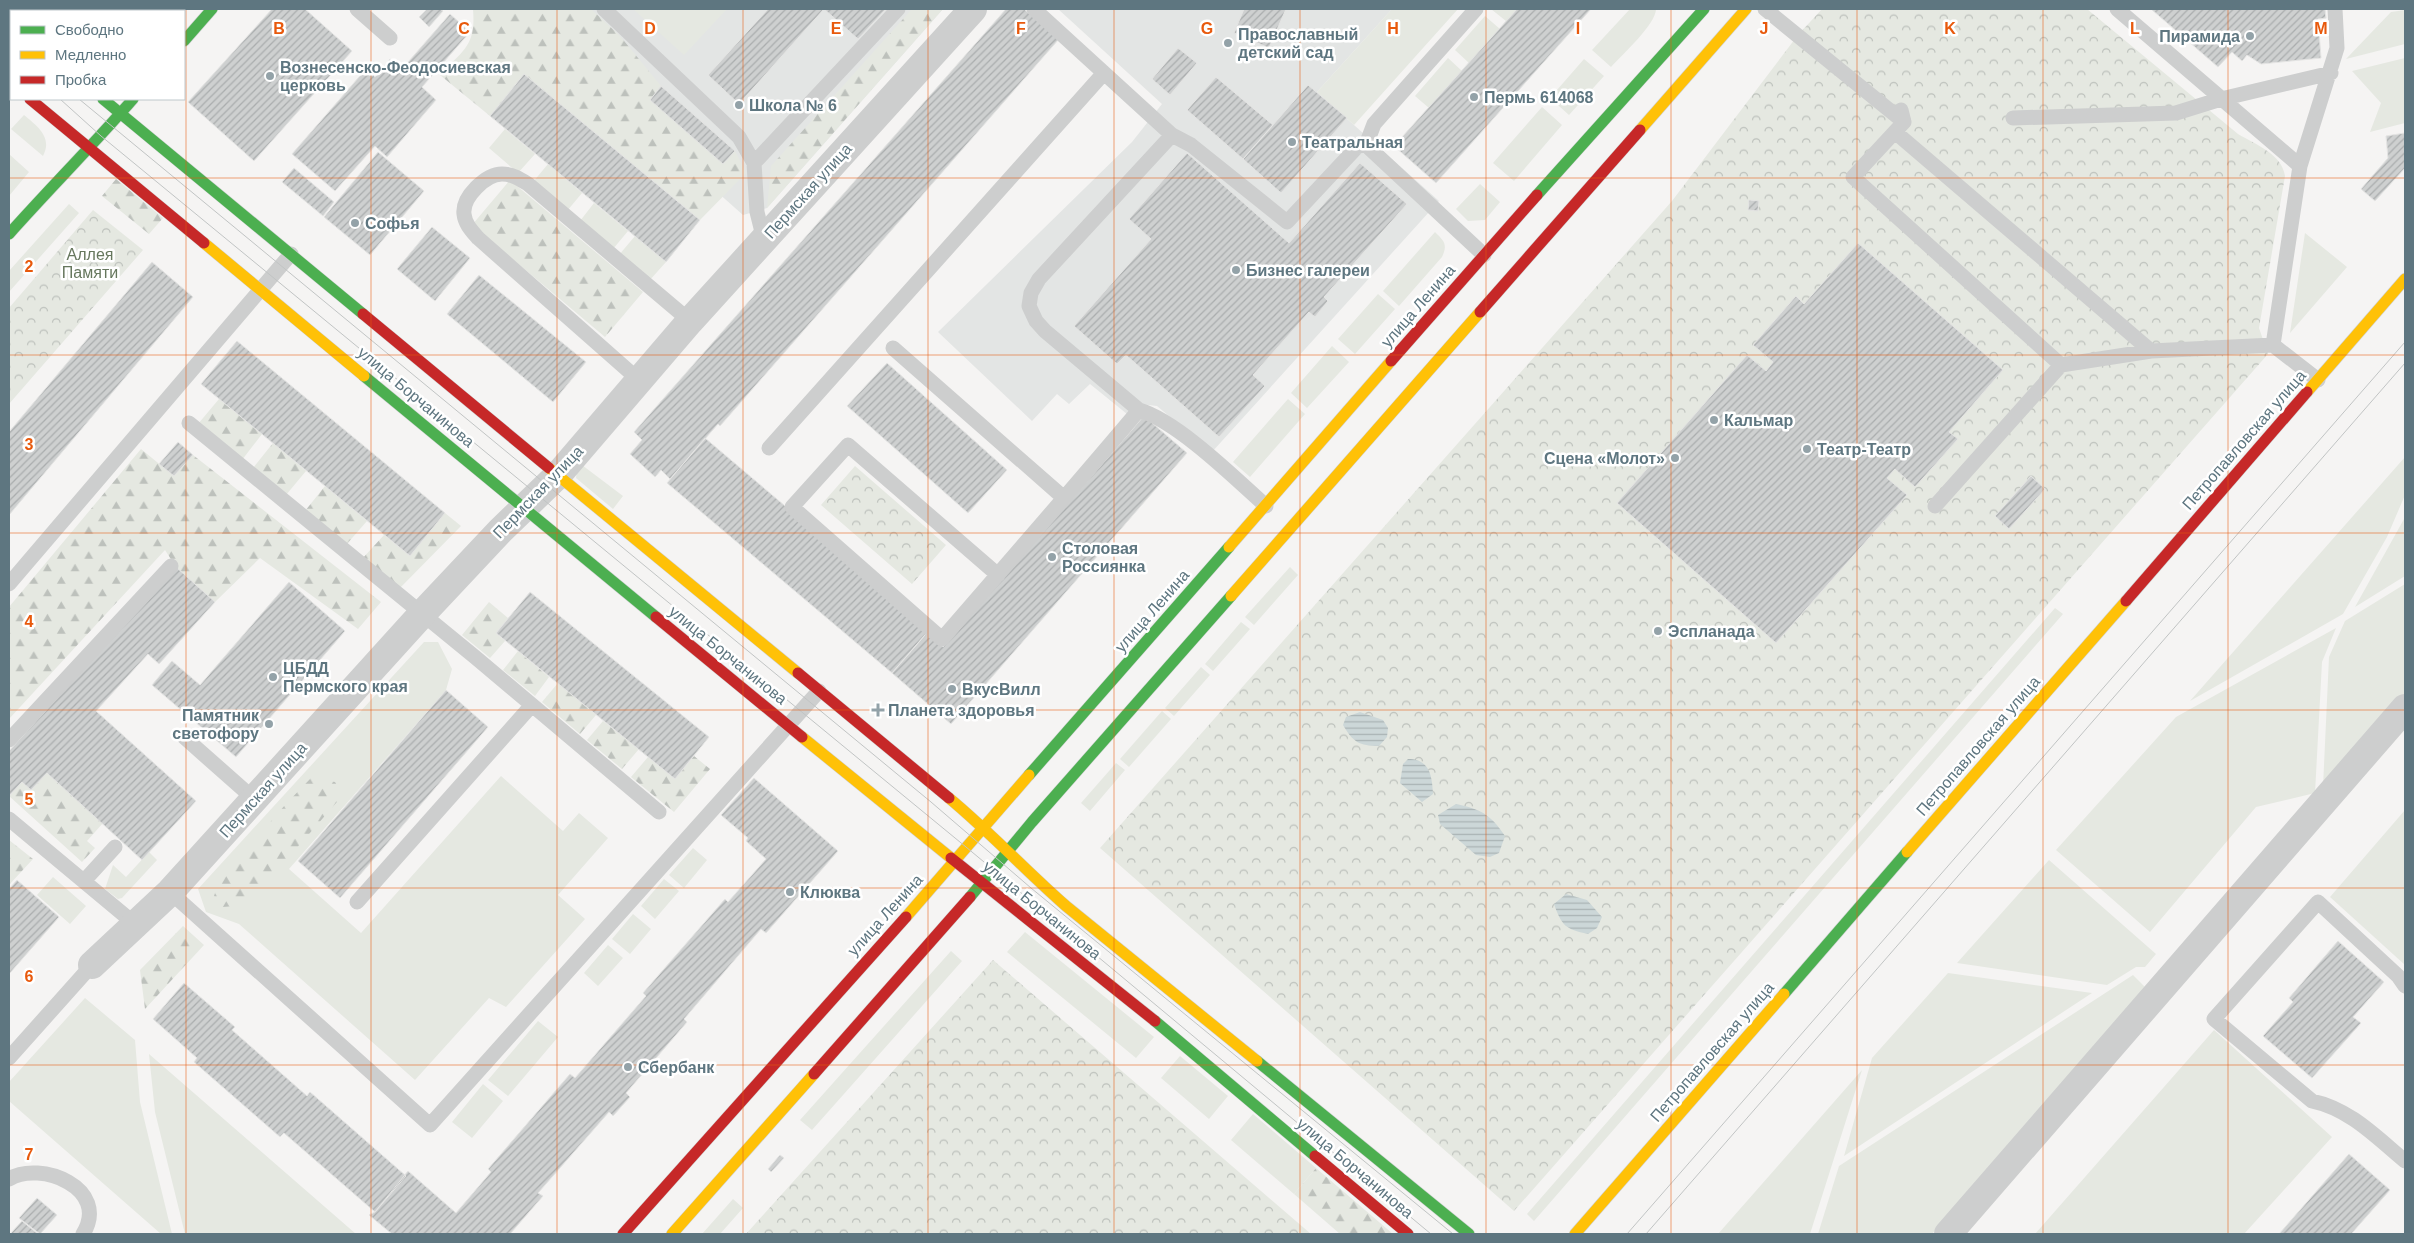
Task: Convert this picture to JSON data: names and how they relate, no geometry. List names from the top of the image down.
{
  "streets": {
    "main road": ["улица Ленина", "улица Борчанинова", "Петропавловская улица"],
    "street": ["Пермская улица"]
  },
  "crossings": [
    ["Пермская улица", "улица Борчанинова"],
    ["улица Ленина", "улица Борчанинова"]
  ],
  "parks": ["Аллея Памяти"],
  "places": {
    "other": [
      "Пирамида",
      "Православный детский сад",
      "Вознесенско-Феодосиевская церковь",
      "Пермь 614068",
      "Школа № 6",
      "Театральная",
      "Софья",
      "Бизнес галереи",
      "Кальмар",
      "Театр-Театр",
      "Сцена «Молот»",
      "Столовая Россиянка",
      "Эспланада",
      "ЦБДД Пермского края",
      "ВкусВилл",
      "Памятник светофору",
      "Клюква",
      "Сбербанк"
    ],
    "health": ["Планета здоровья"]
  },
  "legend": ["Свободно", "Медленно", "Пробка"],
  "grid": {
    "columns": [
      "B",
      "C",
      "D",
      "E",
      "F",
      "G",
      "H",
      "I",
      "J",
      "K",
      "L",
      "M"
    ],
    "rows": [
      "2",
      "3",
      "4",
      "5",
      "6",
      "7"
    ]
  }
}
